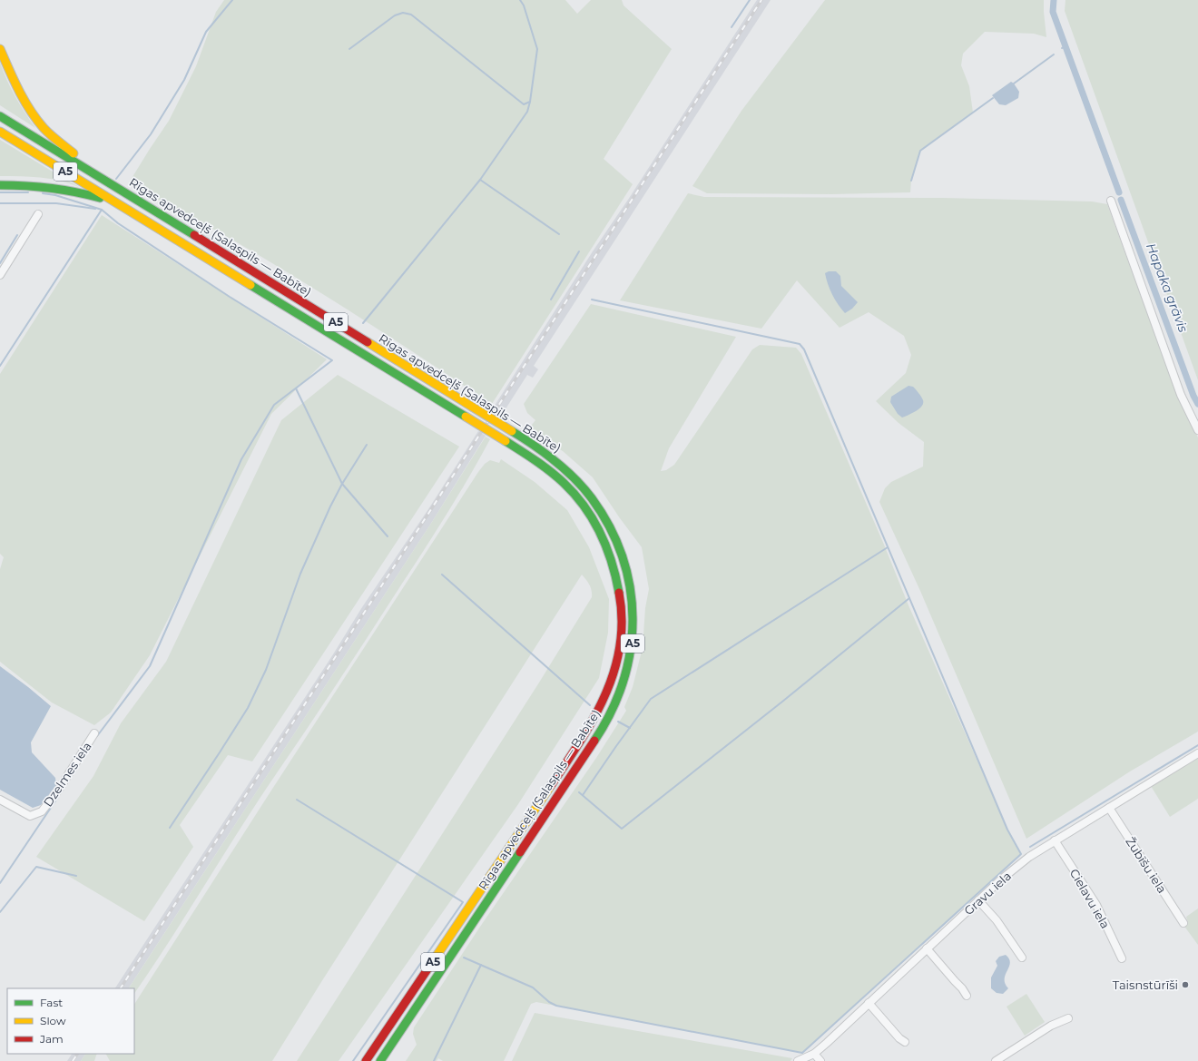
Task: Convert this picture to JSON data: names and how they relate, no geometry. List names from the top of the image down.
{
  "streets": {
    "highway": ["A5", "Rīgas apvedceļš (Salaspils — Babīte)"],
    "street": [
      "Dzelmes iela",
      "Žubīšu iela",
      "Gravu iela",
      "Cielavu iela"
    ]
  },
  "crossings": [
    ["Žubīšu iela", "Gravu iela"],
    ["Gravu iela", "Cielavu iela"]
  ],
  "water": ["Hapaka grāvis"],
  "places": ["Taisnstūrīši"],
  "legend": ["Fast", "Slow", "Jam"]
}
